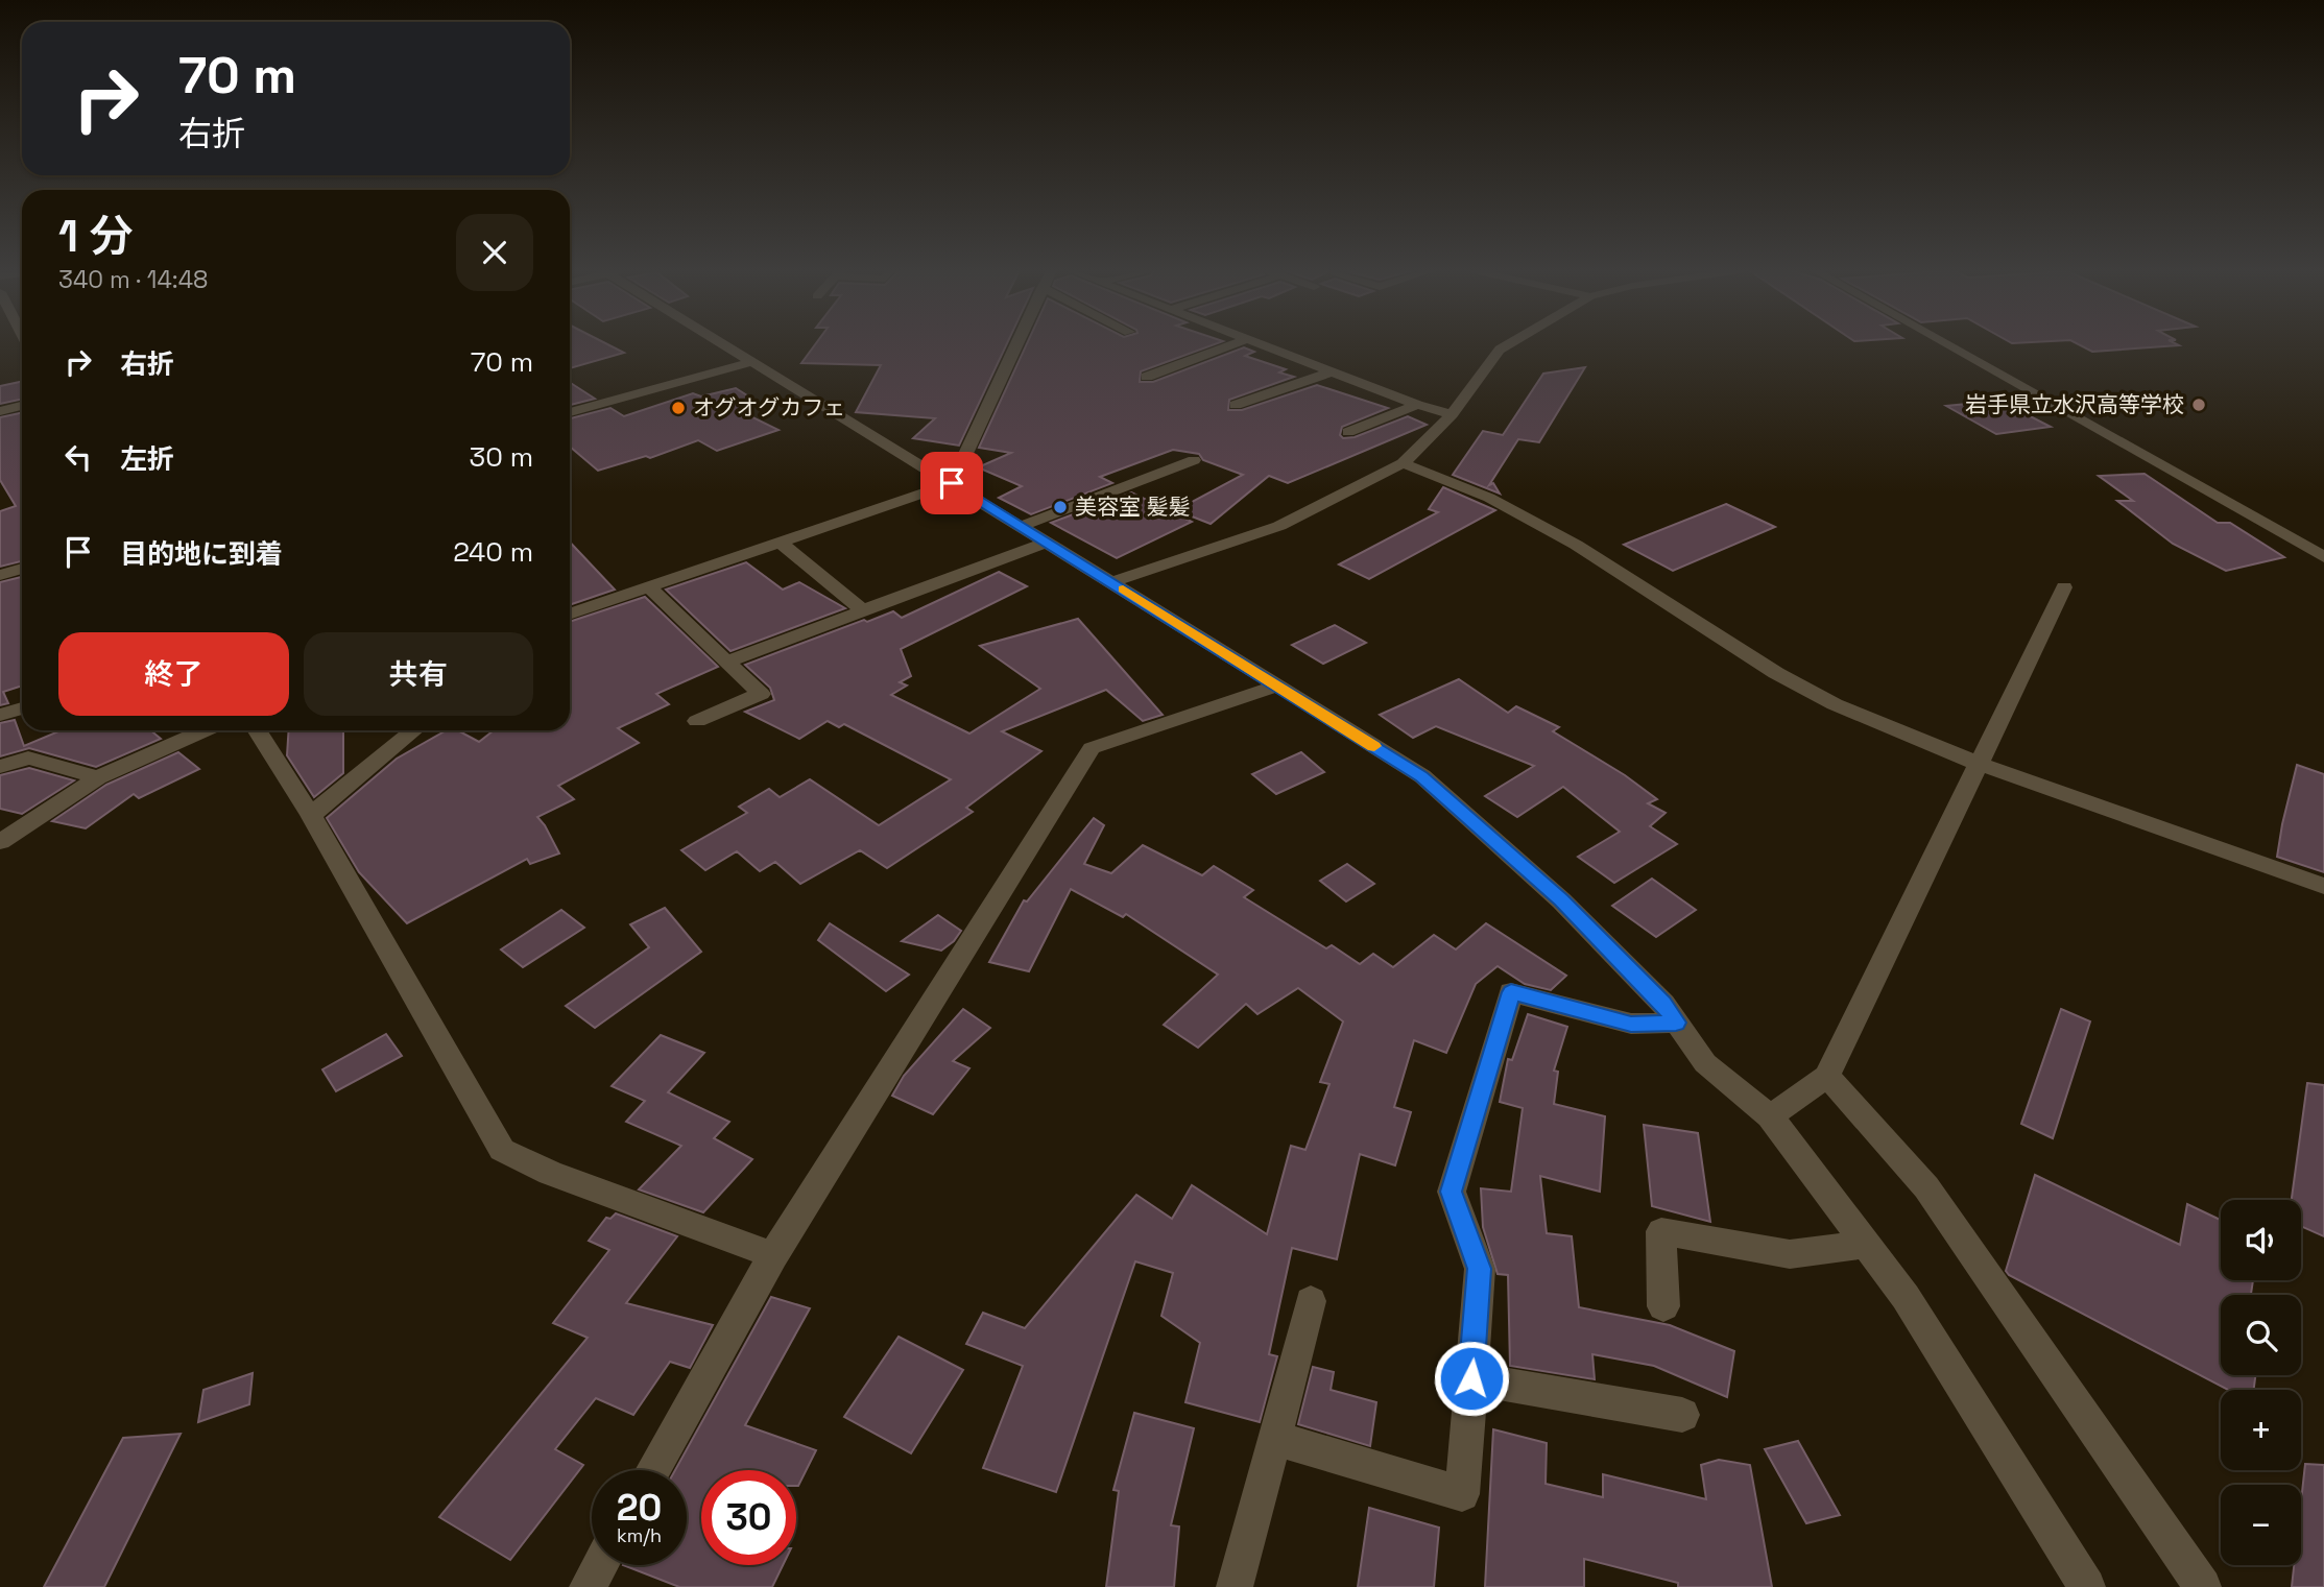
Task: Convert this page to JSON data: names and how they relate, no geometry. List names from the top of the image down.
{
  "places": ["岩手県立水沢高等学校", "オグオグカフェ", "美容室 髪髪"],
  "page": {
    "turn": ["70 m", "右折"],
    "heading": ["1 分", "340 m · 14:48"],
    "list": [
      {
        "name": "右折",
        "value": "70 m"
      },
      {
        "name": "左折",
        "value": "30 m"
      },
      {
        "name": "目的地に到着",
        "value": "240 m"
      }
    ],
    "buttons": ["終了", "共有"],
    "map_buttons": ["+", "−"],
    "speed": "20 km/h",
    "limit": "30"
  }
}
